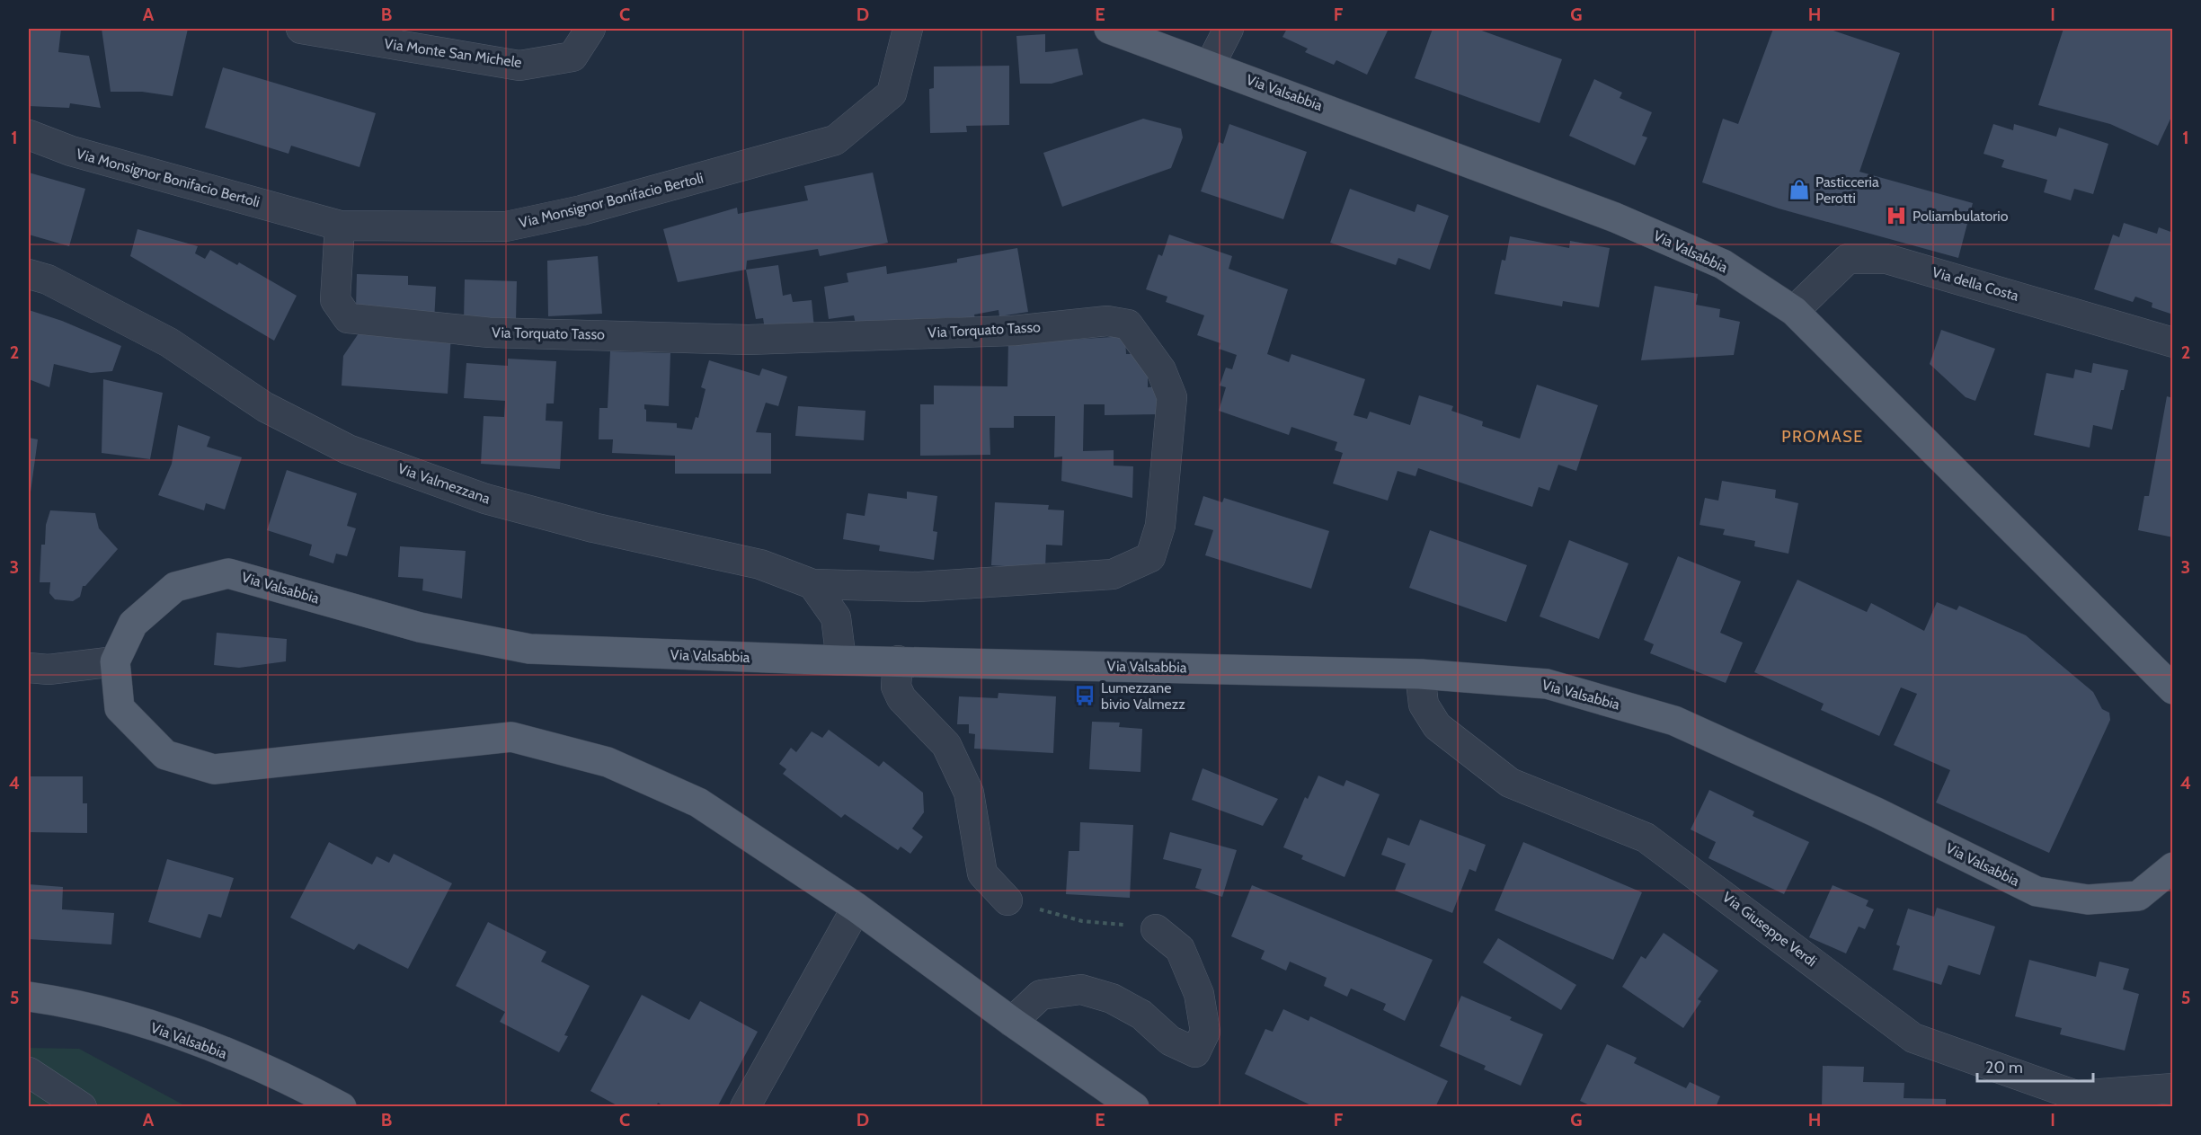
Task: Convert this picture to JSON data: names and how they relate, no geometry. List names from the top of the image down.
{
  "streets": {
    "main road": ["Via Valsabbia"],
    "street": [
      "Via Monte San Michele",
      "Via Monsignor Bonifacio Bertoli",
      "Via della Costa",
      "Via Torquato Tasso",
      "Via Valmezzana",
      "Via Giuseppe Verdi"
    ]
  },
  "crossings": [
    ["Via Valsabbia", "Via della Costa"],
    ["Via Valsabbia", "Via Giuseppe Verdi"],
    ["Via Monsignor Bonifacio Bertoli", "Via Torquato Tasso"],
    ["Via Torquato Tasso", "Via Valmezzana"]
  ],
  "districts": ["PROMASE"],
  "places": {
    "shop": ["Pasticceria Perotti"],
    "hospital": ["Poliambulatorio"],
    "bus stop": ["Lumezzane bivio Valmezz"]
  },
  "scale_bar": "20 m",
  "grid": {
    "columns": [
      "A",
      "B",
      "C",
      "D",
      "E",
      "F",
      "G",
      "H",
      "I"
    ],
    "rows": [
      "1",
      "2",
      "3",
      "4",
      "5"
    ]
  }
}
